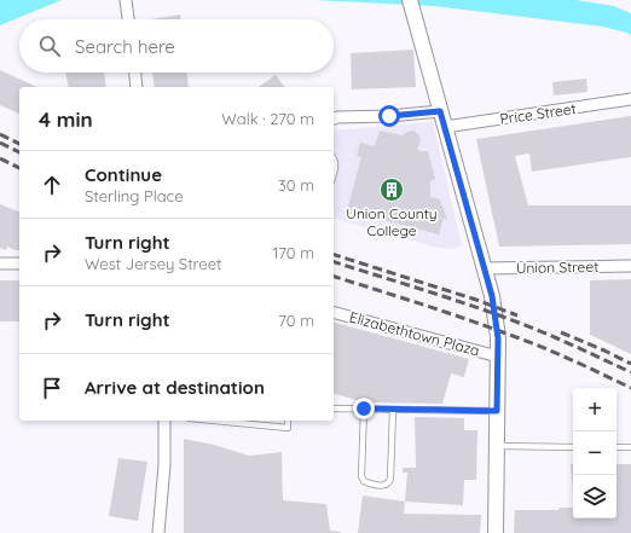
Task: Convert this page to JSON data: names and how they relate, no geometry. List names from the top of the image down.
{
  "streets": {
    "street": ["Price Street", "Union Street", "Elizabethtown Plaza"]
  },
  "places": {
    "building": ["Union County College"]
  },
  "page": {
    "search": "Search here",
    "heading": ["4 min", "Walk · 270 m"],
    "list": [
      ["Continue", "Sterling Place", "30 m"],
      ["Turn right", "West Jersey Street", "170 m"],
      ["Turn right", "70 m"],
      "Arrive at destination"
    ],
    "map_buttons": ["+", "−"]
  }
}
